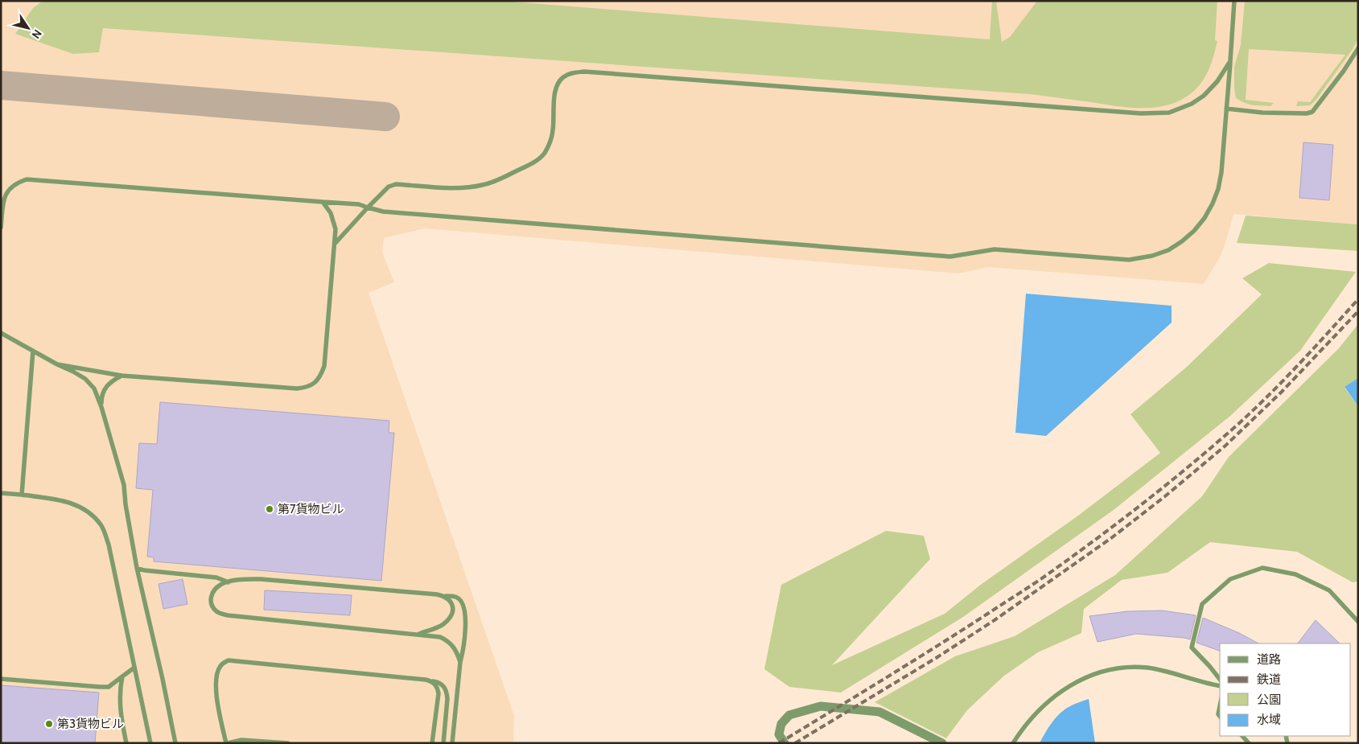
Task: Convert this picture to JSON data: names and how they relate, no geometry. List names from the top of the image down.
{
  "places": ["第7貨物ビル", "第3貨物ビル"],
  "legend": [
    "道路",
    "鉄道",
    "公園",
    "水域"
  ],
  "north": "bottom right"
}
